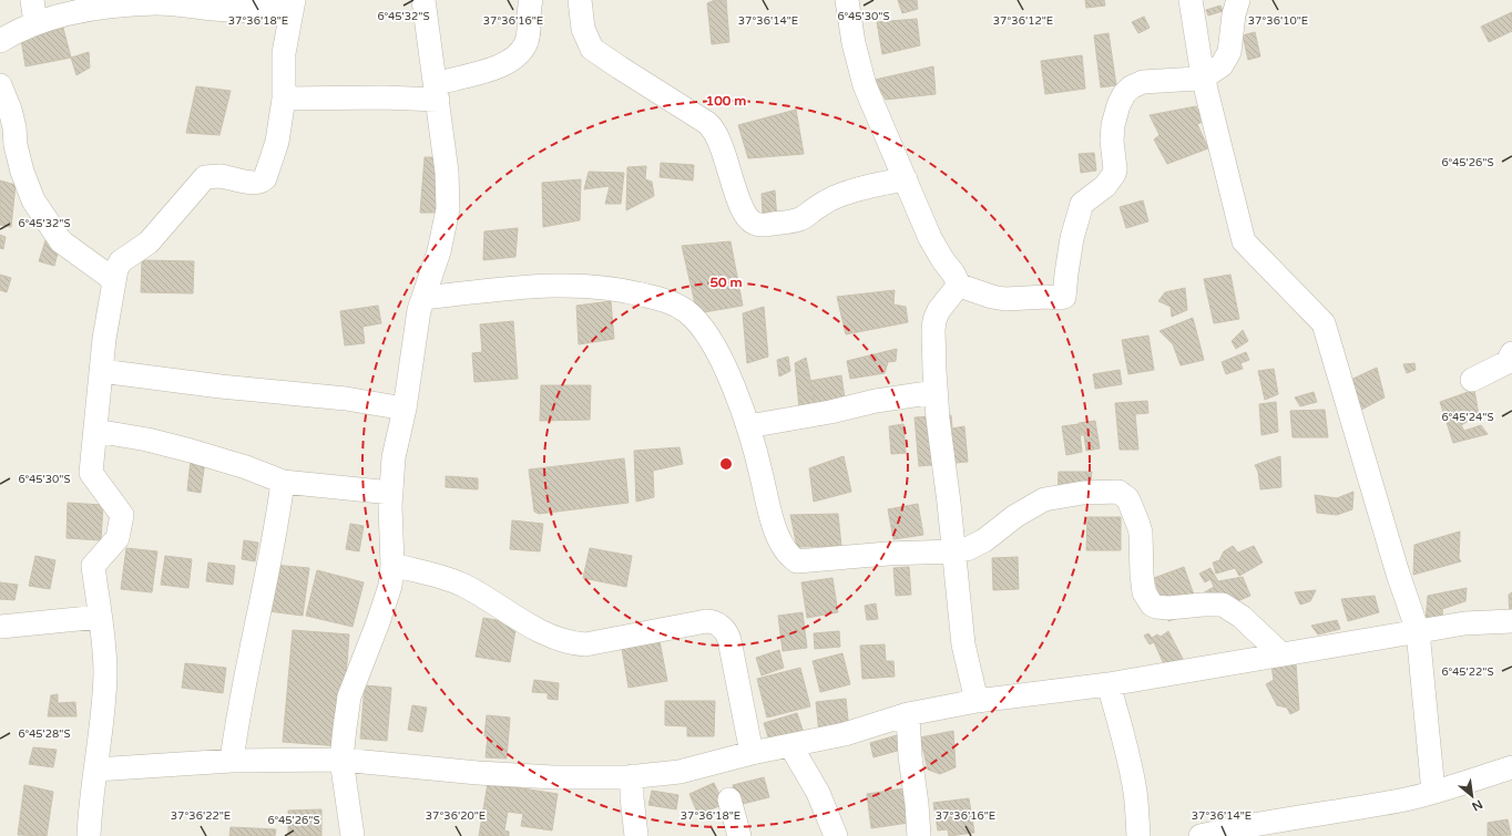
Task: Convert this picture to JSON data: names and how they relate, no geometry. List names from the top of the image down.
{
  "north": "bottom right",
  "coordinates": [
    "6°45'32\"S",
    "6°45'30\"S",
    "37°36'18\"E",
    "37°36'16\"E",
    "37°36'14\"E",
    "37°36'12\"E",
    "37°36'10\"E",
    "6°45'26\"S",
    "6°45'24\"S",
    "6°45'22\"S",
    "6°45'28\"S",
    "37°36'22\"E",
    "37°36'20\"E"
  ],
  "rings": ["100 m", "50 m"]
}
